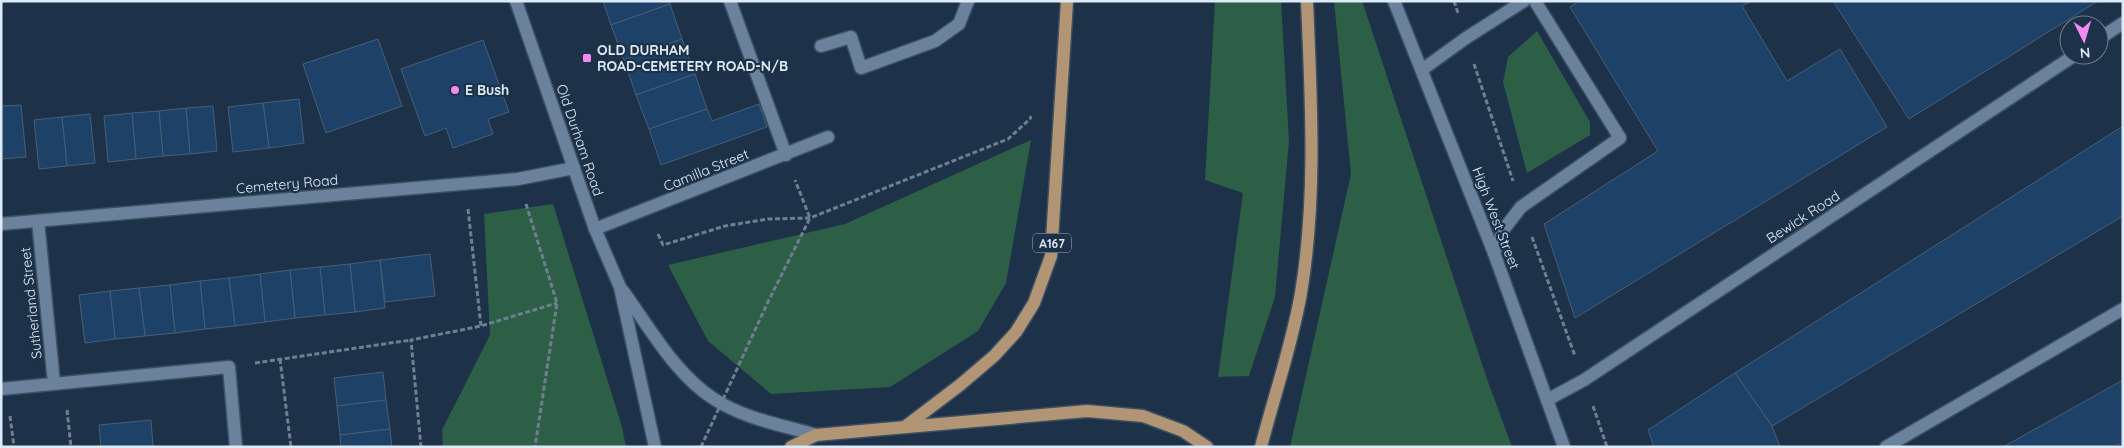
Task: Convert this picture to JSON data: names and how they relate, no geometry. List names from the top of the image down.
{
  "streets": {
    "main road": ["A167"],
    "street": [
      "Old Durham Road",
      "Camilla Street",
      "Cemetery Road",
      "Bewick Road",
      "High West Street",
      "Sutherland Street"
    ]
  },
  "crossings": [
    ["Old Durham Road", "Camilla Street"],
    ["Old Durham Road", "Cemetery Road"],
    ["Cemetery Road", "Sutherland Street"],
    ["Bewick Road", "High West Street"]
  ],
  "places": {
    "transit": ["OLD DURHAM ROAD-CEMETERY ROAD-N/B"],
    "other": ["E Bush"]
  },
  "north": "bottom"
}
